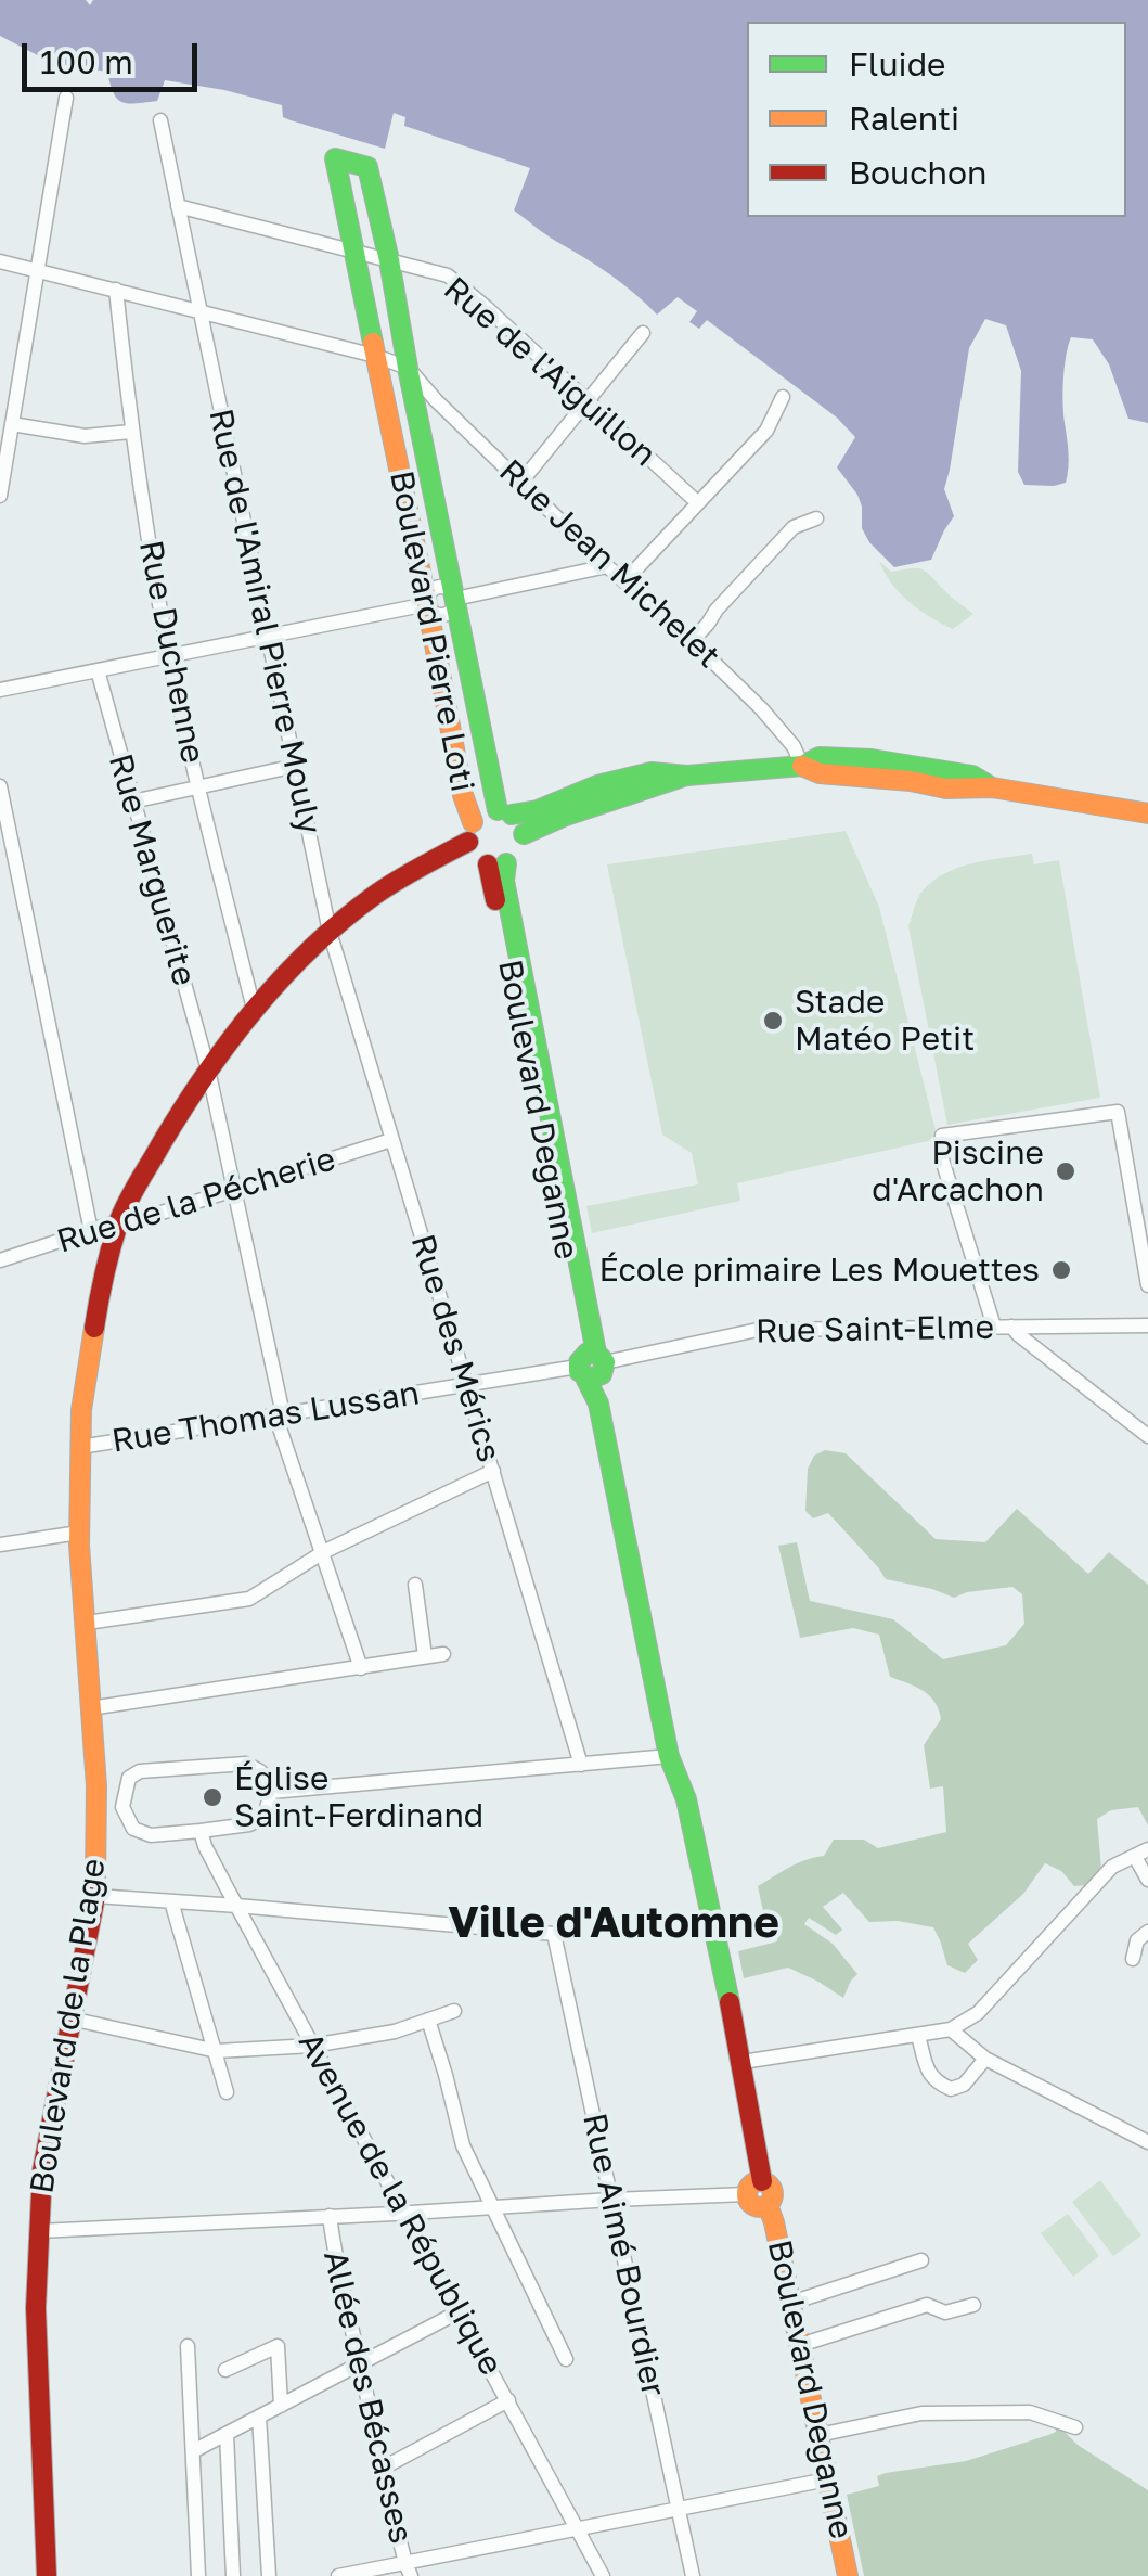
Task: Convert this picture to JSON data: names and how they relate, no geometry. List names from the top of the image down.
{
  "streets": {
    "street": [
      "Rue de l'Aiguillon",
      "Rue Jean Michelet",
      "Rue de l'Amiral Pierre Mouly",
      "Boulevard Pierre Loti",
      "Rue Duchenne",
      "Rue Marguerite",
      "Boulevard Deganne",
      "Rue de la Pécherie",
      "Rue Saint-Elme",
      "Rue des Mérics",
      "Rue Thomas Lussan",
      "Boulevard de la Plage",
      "Avenue de la République",
      "Rue Aimé Bourdier",
      "Allée des Bécasses"
    ]
  },
  "crossings": [
    ["Rue de l'Aiguillon", "Boulevard Pierre Loti"],
    ["Rue Jean Michelet", "Boulevard Pierre Loti"],
    ["Rue de l'Amiral Pierre Mouly", "Rue des Mérics"],
    ["Rue de l'Amiral Pierre Mouly", "Boulevard de la Plage"],
    ["Boulevard Pierre Loti", "Boulevard Deganne"],
    ["Boulevard Pierre Loti", "Boulevard de la Plage"],
    ["Rue Duchenne", "Boulevard de la Plage"],
    ["Rue Marguerite", "Rue de la Pécherie"],
    ["Rue Marguerite", "Rue Thomas Lussan"],
    ["Rue Marguerite", "Boulevard de la Plage"],
    ["Boulevard Deganne", "Rue Saint-Elme"],
    ["Boulevard Deganne", "Rue Thomas Lussan"],
    ["Boulevard Deganne", "Boulevard de la Plage"],
    ["Rue de la Pécherie", "Rue des Mérics"],
    ["Rue de la Pécherie", "Boulevard de la Plage"],
    ["Rue Saint-Elme", "Rue Thomas Lussan"],
    ["Rue des Mérics", "Rue Thomas Lussan"],
    ["Rue des Mérics", "Boulevard de la Plage"],
    ["Rue Thomas Lussan", "Boulevard de la Plage"],
    ["Avenue de la République", "Rue Aimé Bourdier"]
  ],
  "districts": ["Ville d'Automne"],
  "places": [
    "Stade Matéo Petit",
    "Piscine d'Arcachon",
    "École primaire Les Mouettes",
    "Église Saint-Ferdinand"
  ],
  "legend": ["Fluide", "Ralenti", "Bouchon"],
  "scale_bar": "100 m"
}
